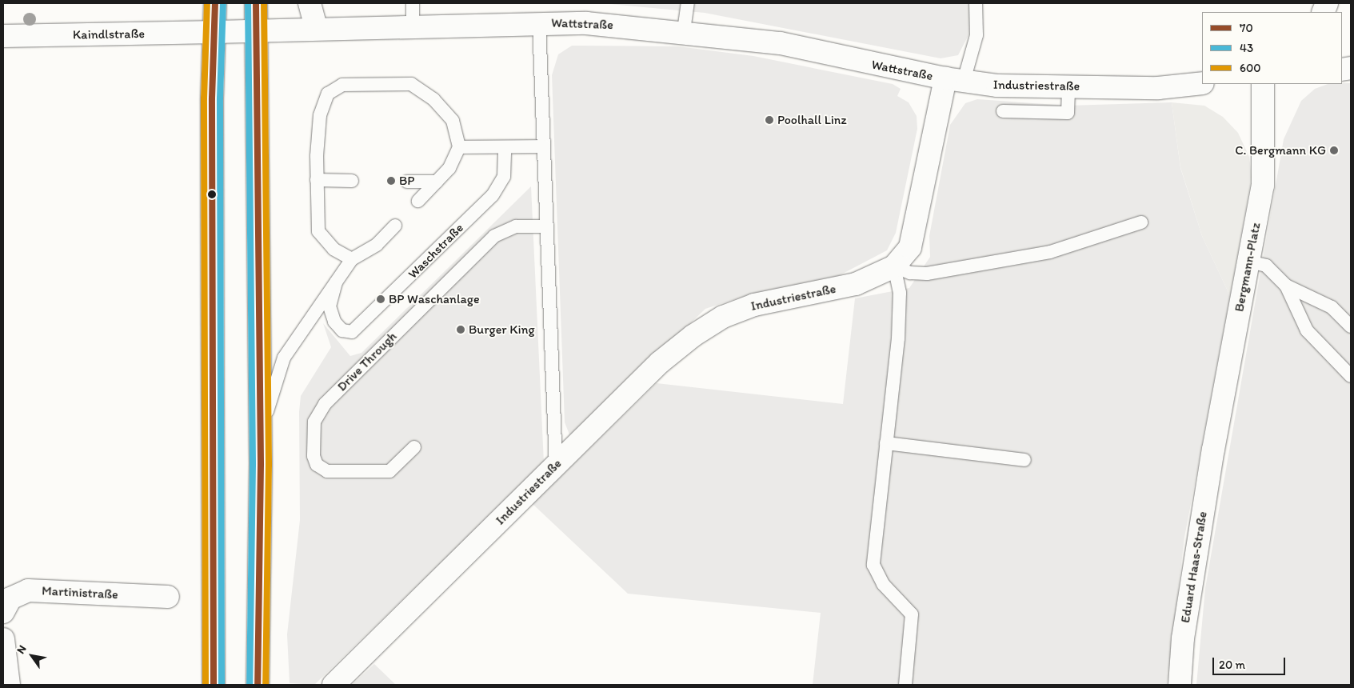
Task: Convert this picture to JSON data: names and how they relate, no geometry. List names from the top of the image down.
{
  "streets": {
    "street": [
      "Wattstraße",
      "Kaindlstraße",
      "Industriestraße",
      "Bergmann-Platz",
      "Eduard Haas-Straße",
      "Martinistraße"
    ],
    "lane": ["Waschstraße", "Drive Through"]
  },
  "crossings": [
    ["Wattstraße", "Kaindlstraße"],
    ["Wattstraße", "Industriestraße"],
    ["Bergmann-Platz", "Eduard Haas-Straße"]
  ],
  "places": [
    "Poolhall Linz",
    "C. Bergmann KG",
    "BP",
    "BP Waschanlage",
    "Burger King"
  ],
  "lines": ["transit line 70", "transit line 43", "transit line 600"],
  "legend": ["70", "43", "600"],
  "scale_bar": "20 m",
  "north": "top left"
}
